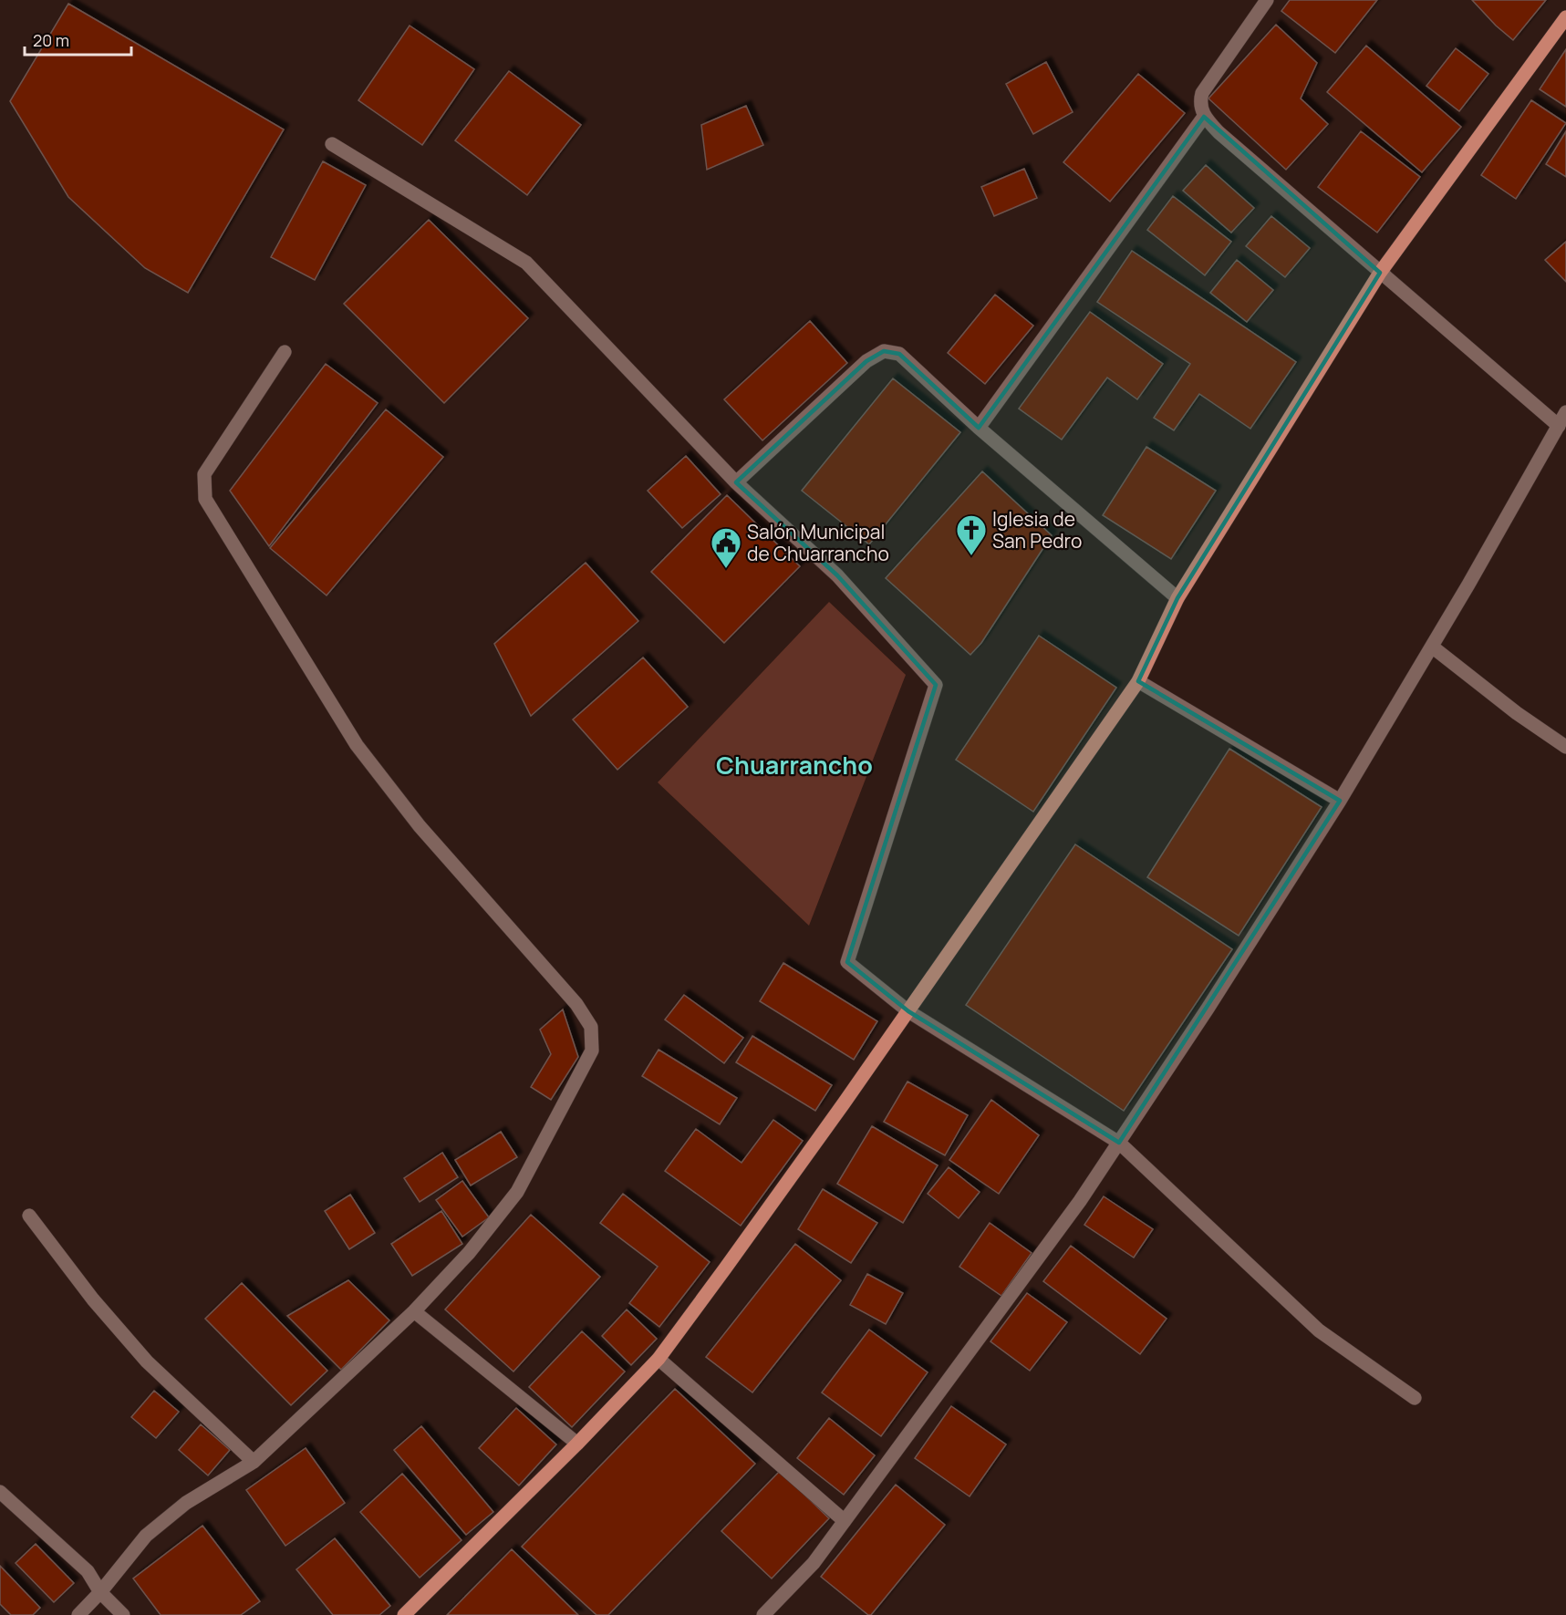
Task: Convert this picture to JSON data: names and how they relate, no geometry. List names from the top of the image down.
{
  "districts": ["Chuarrancho"],
  "places": {
    "church": ["Iglesia de San Pedro"],
    "public building": ["Salón Municipal de Chuarrancho"]
  },
  "scale_bar": "20 m"
}
